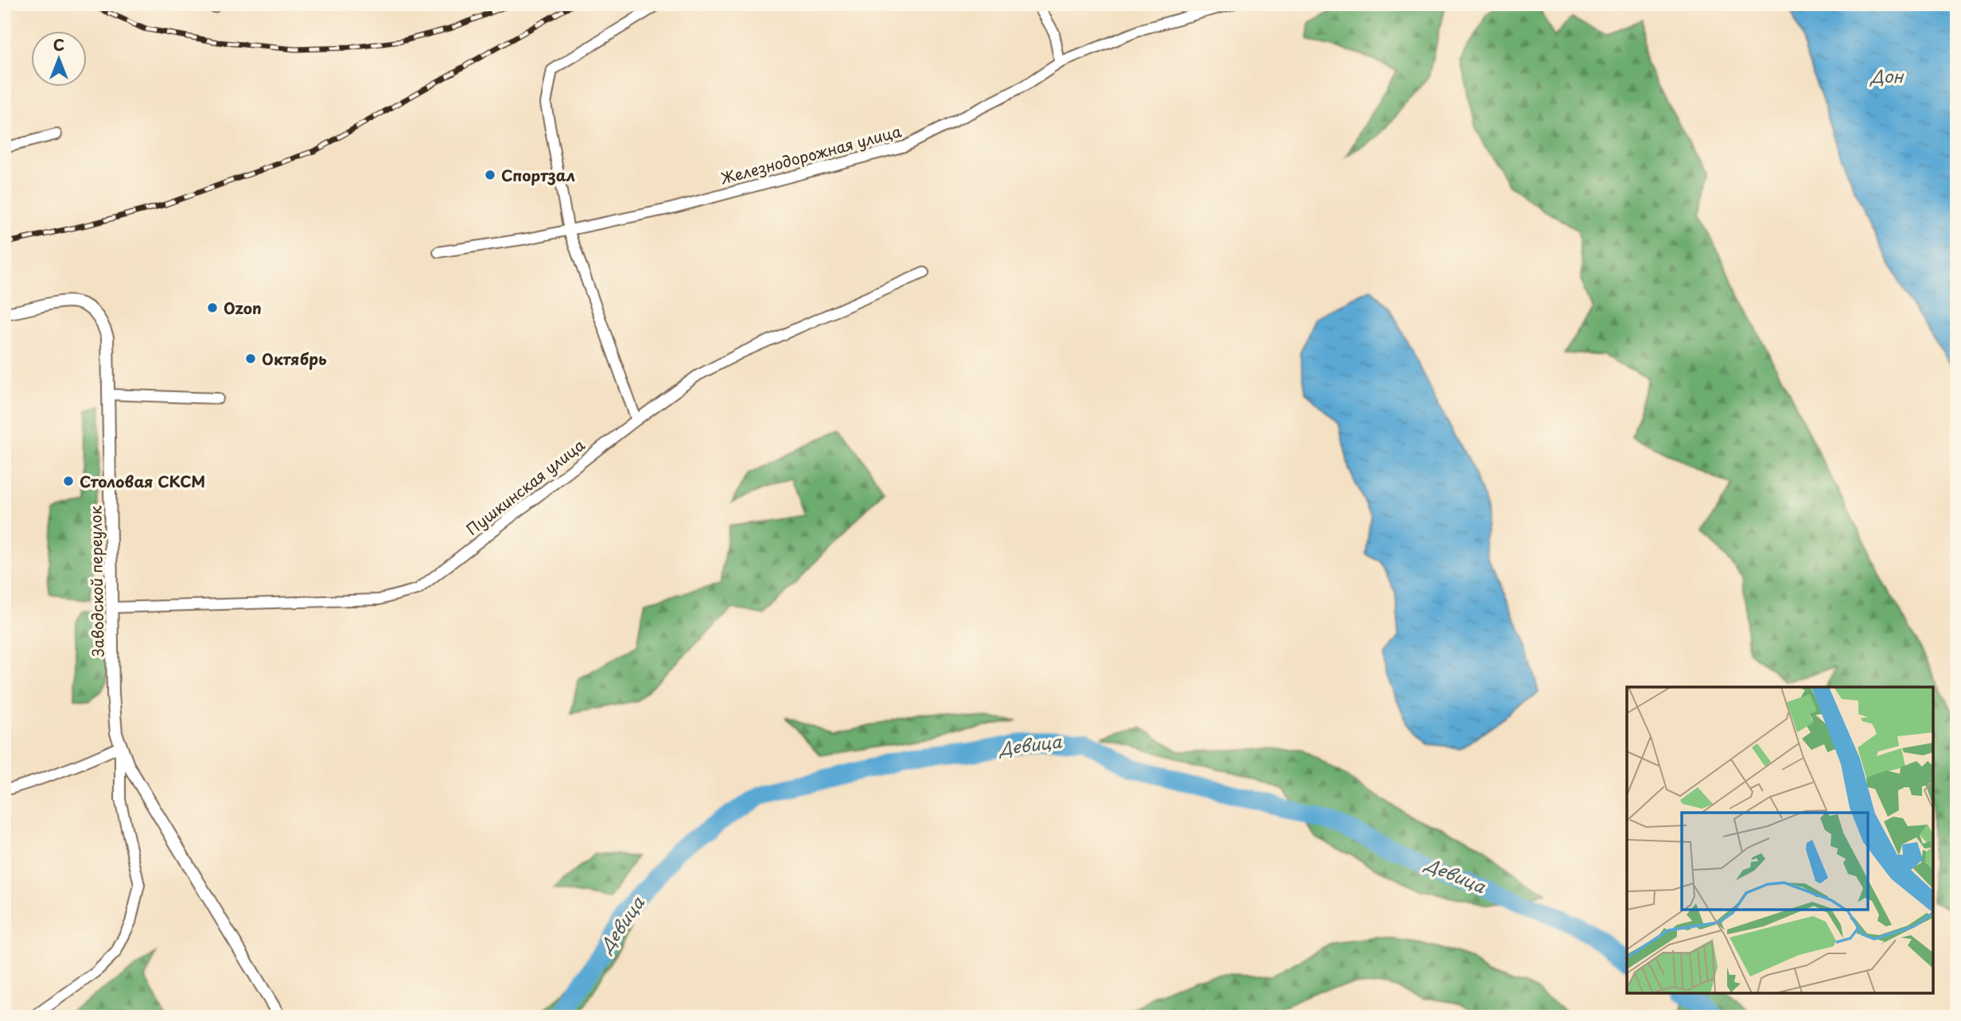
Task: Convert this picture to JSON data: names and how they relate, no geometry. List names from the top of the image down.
{
  "streets": {
    "street": ["Железнодорожная улица", "Пушкинская улица", "Заводской переулок"]
  },
  "crossings": [
    ["Пушкинская улица", "Заводской переулок"]
  ],
  "water": ["Дон", "Девица"],
  "places": [
    "Спортзал",
    "Ozon",
    "Октябрь",
    "Столовая СКСМ"
  ],
  "north": "top"
}
